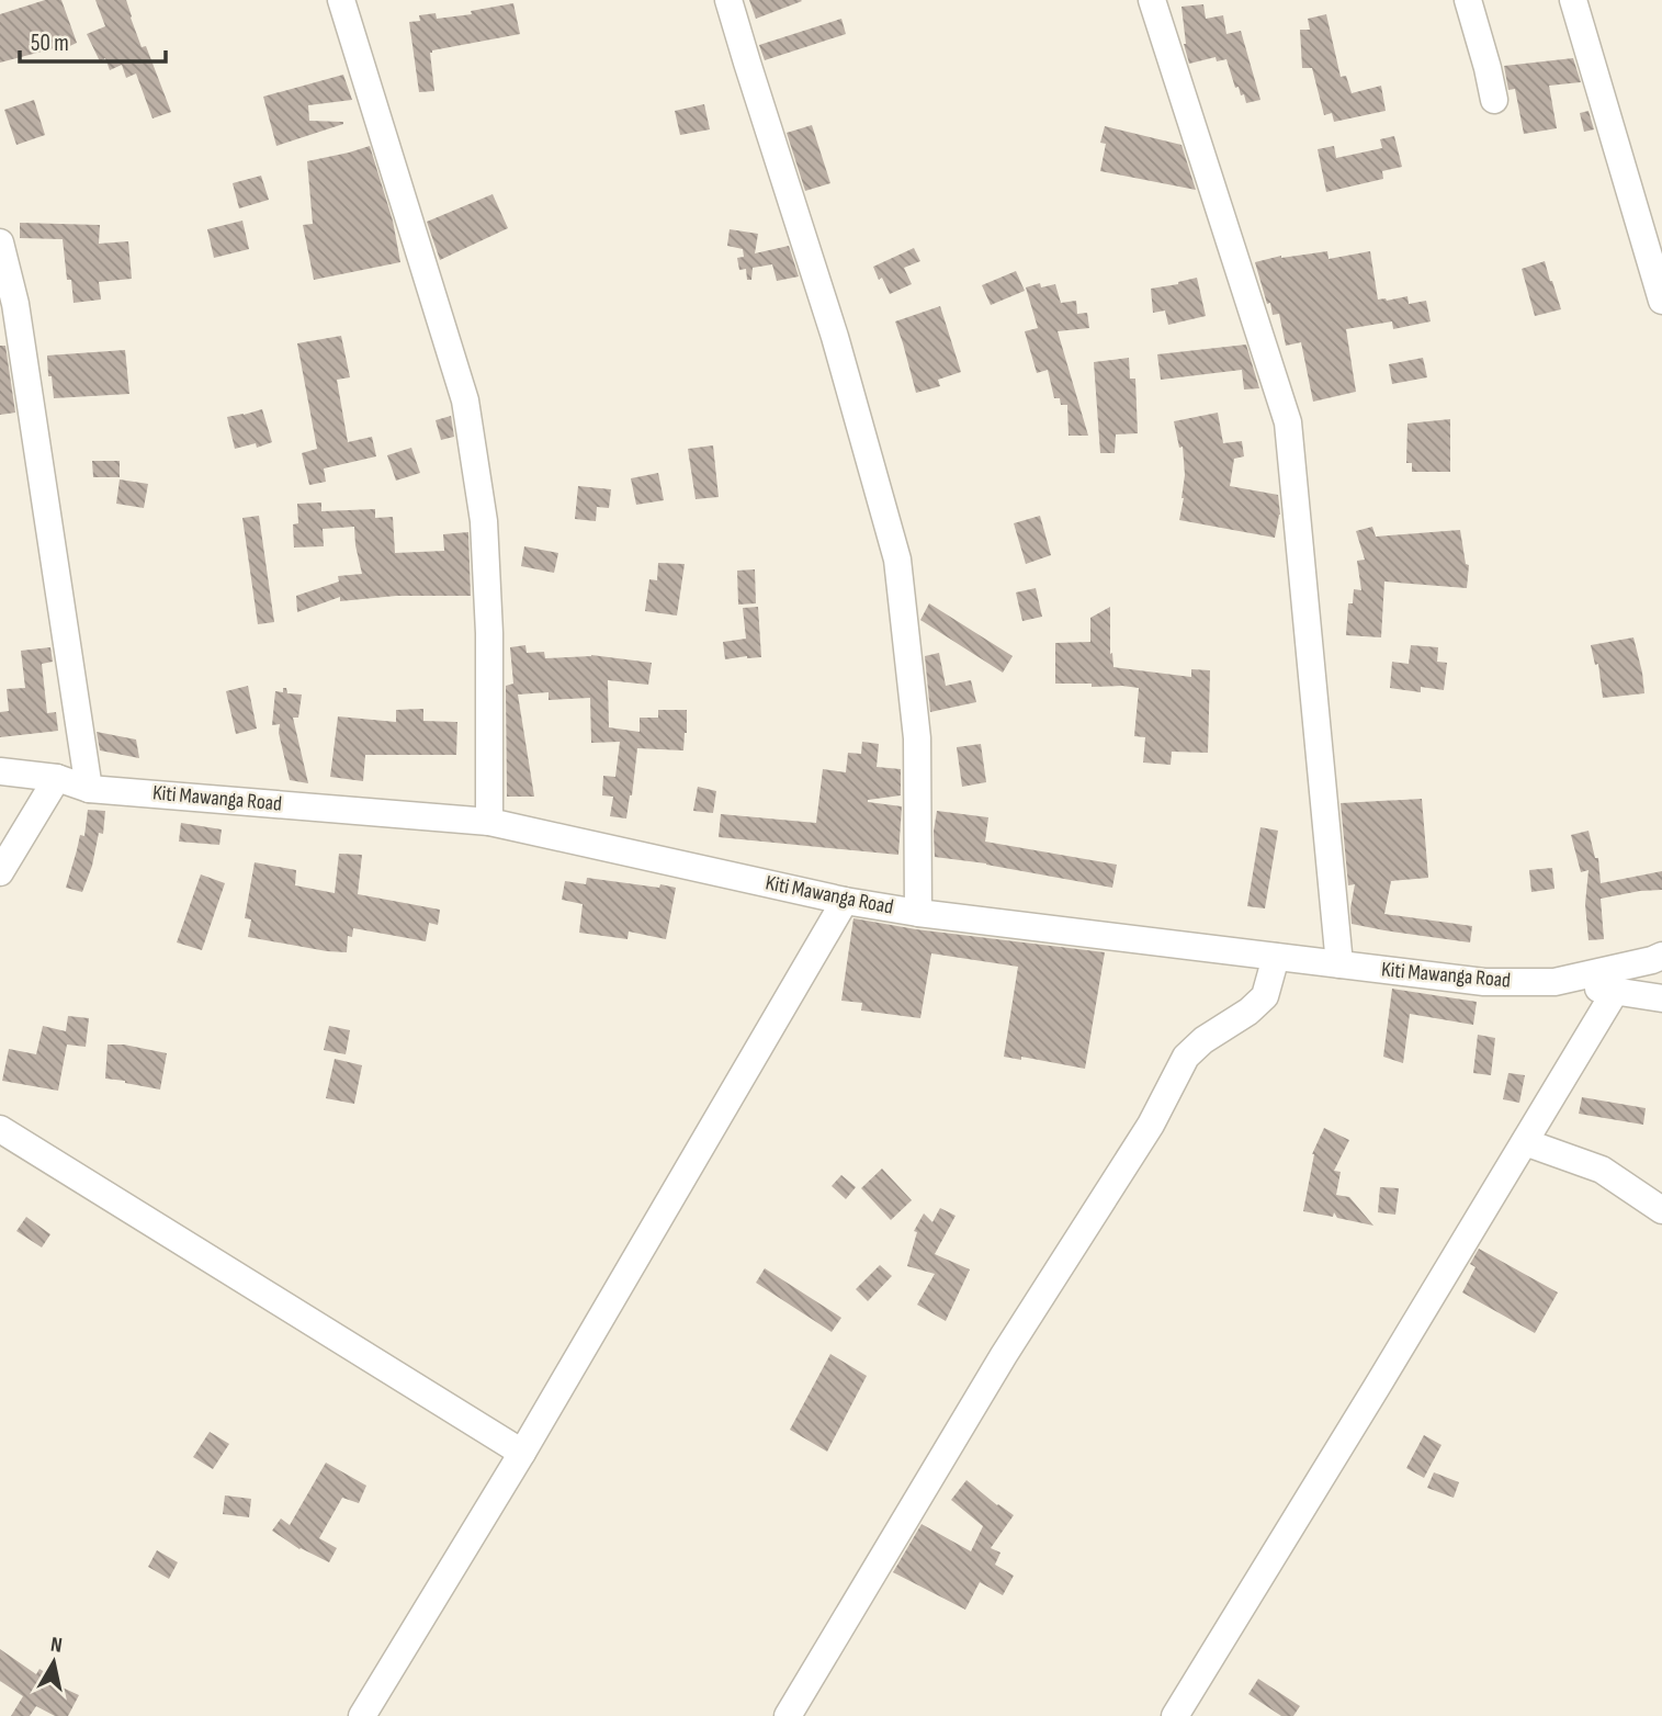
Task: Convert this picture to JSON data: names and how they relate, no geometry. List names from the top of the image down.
{
  "streets": {
    "street": ["Kiti Mawanga Road"]
  },
  "scale_bar": "50 m",
  "north": "top"
}
